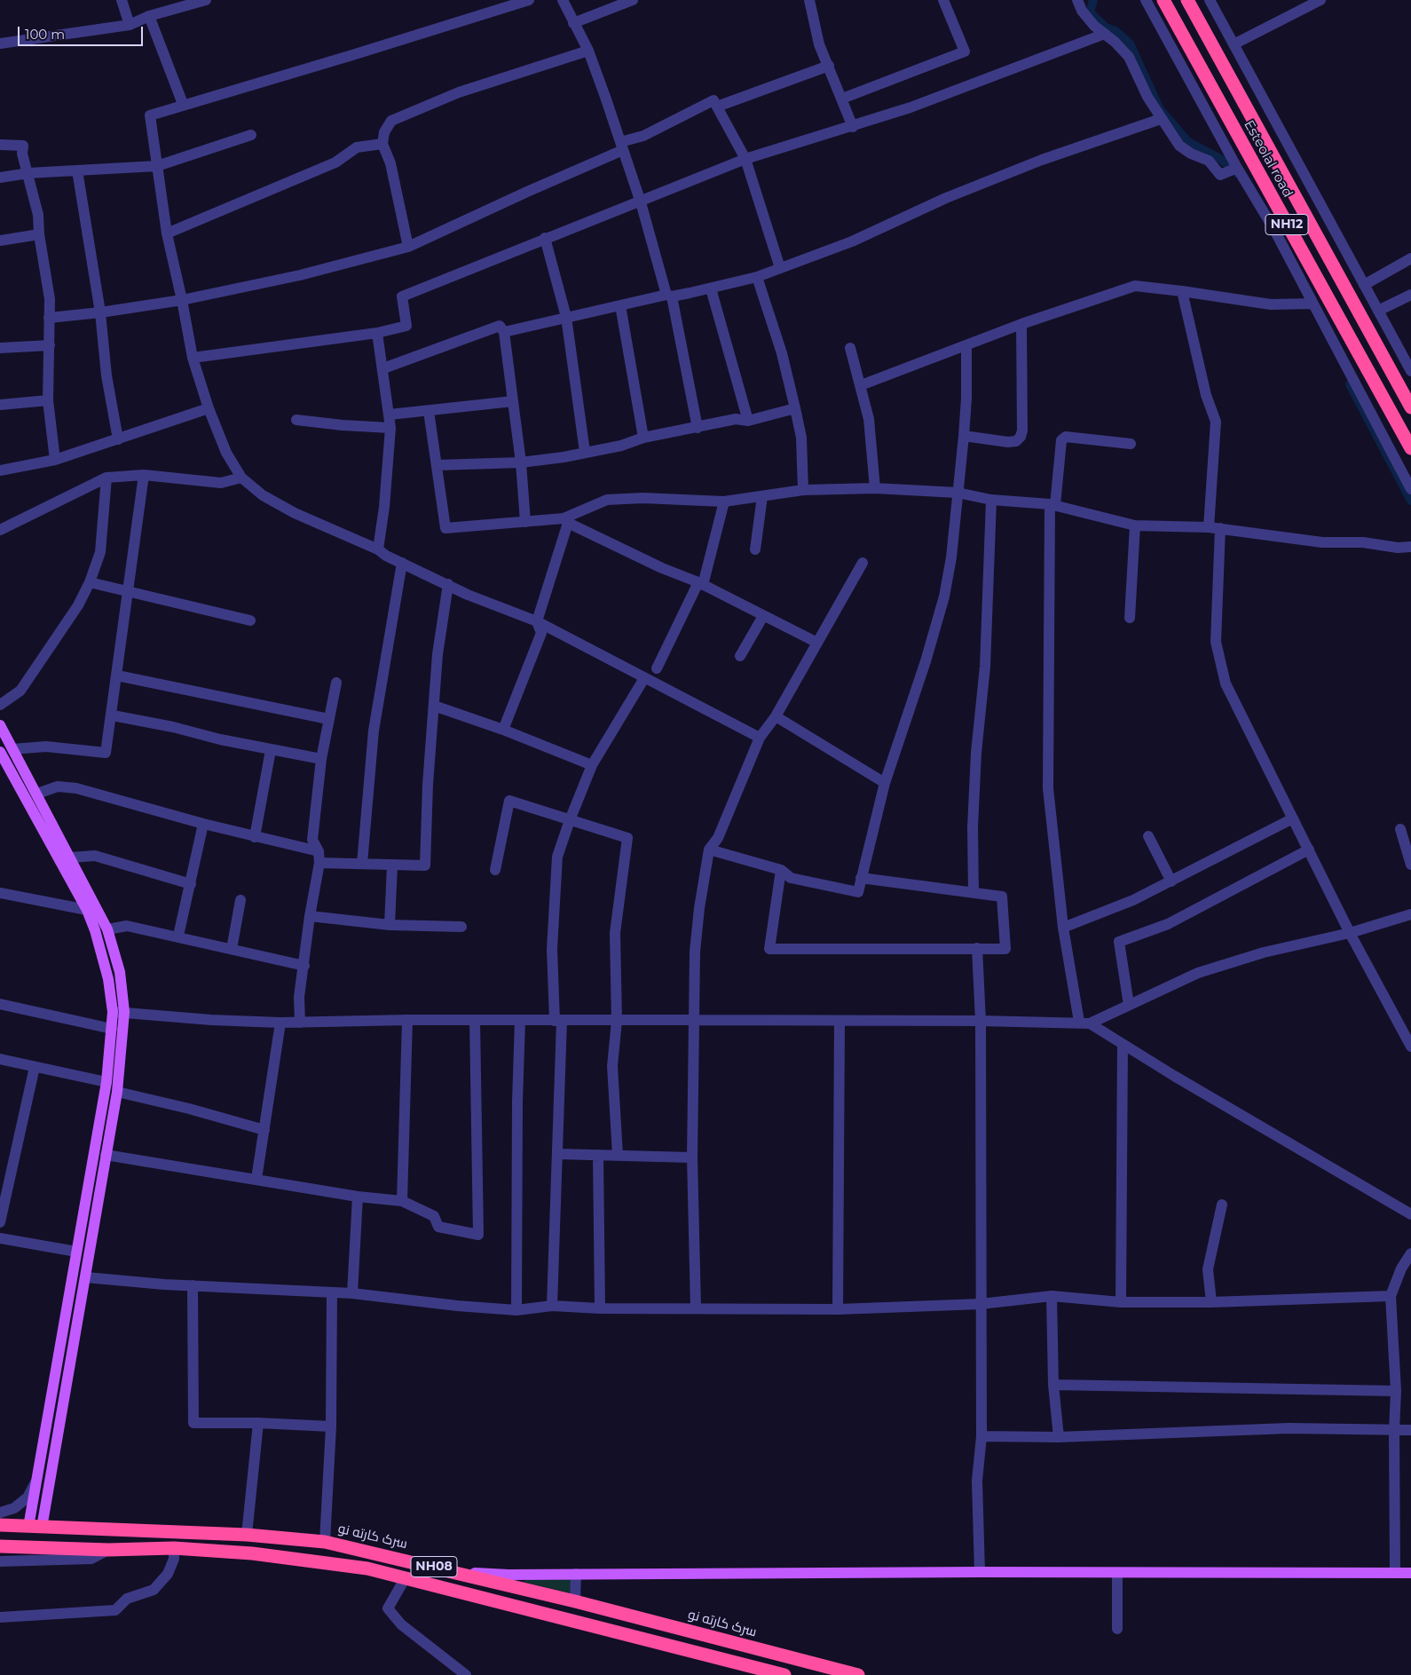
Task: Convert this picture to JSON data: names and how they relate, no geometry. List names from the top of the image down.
{
  "streets": {
    "highway": [
      "Esteolal road",
      "NH12",
      "سرک کارته نو",
      "NH08"
    ]
  },
  "scale_bar": "100 m"
}
